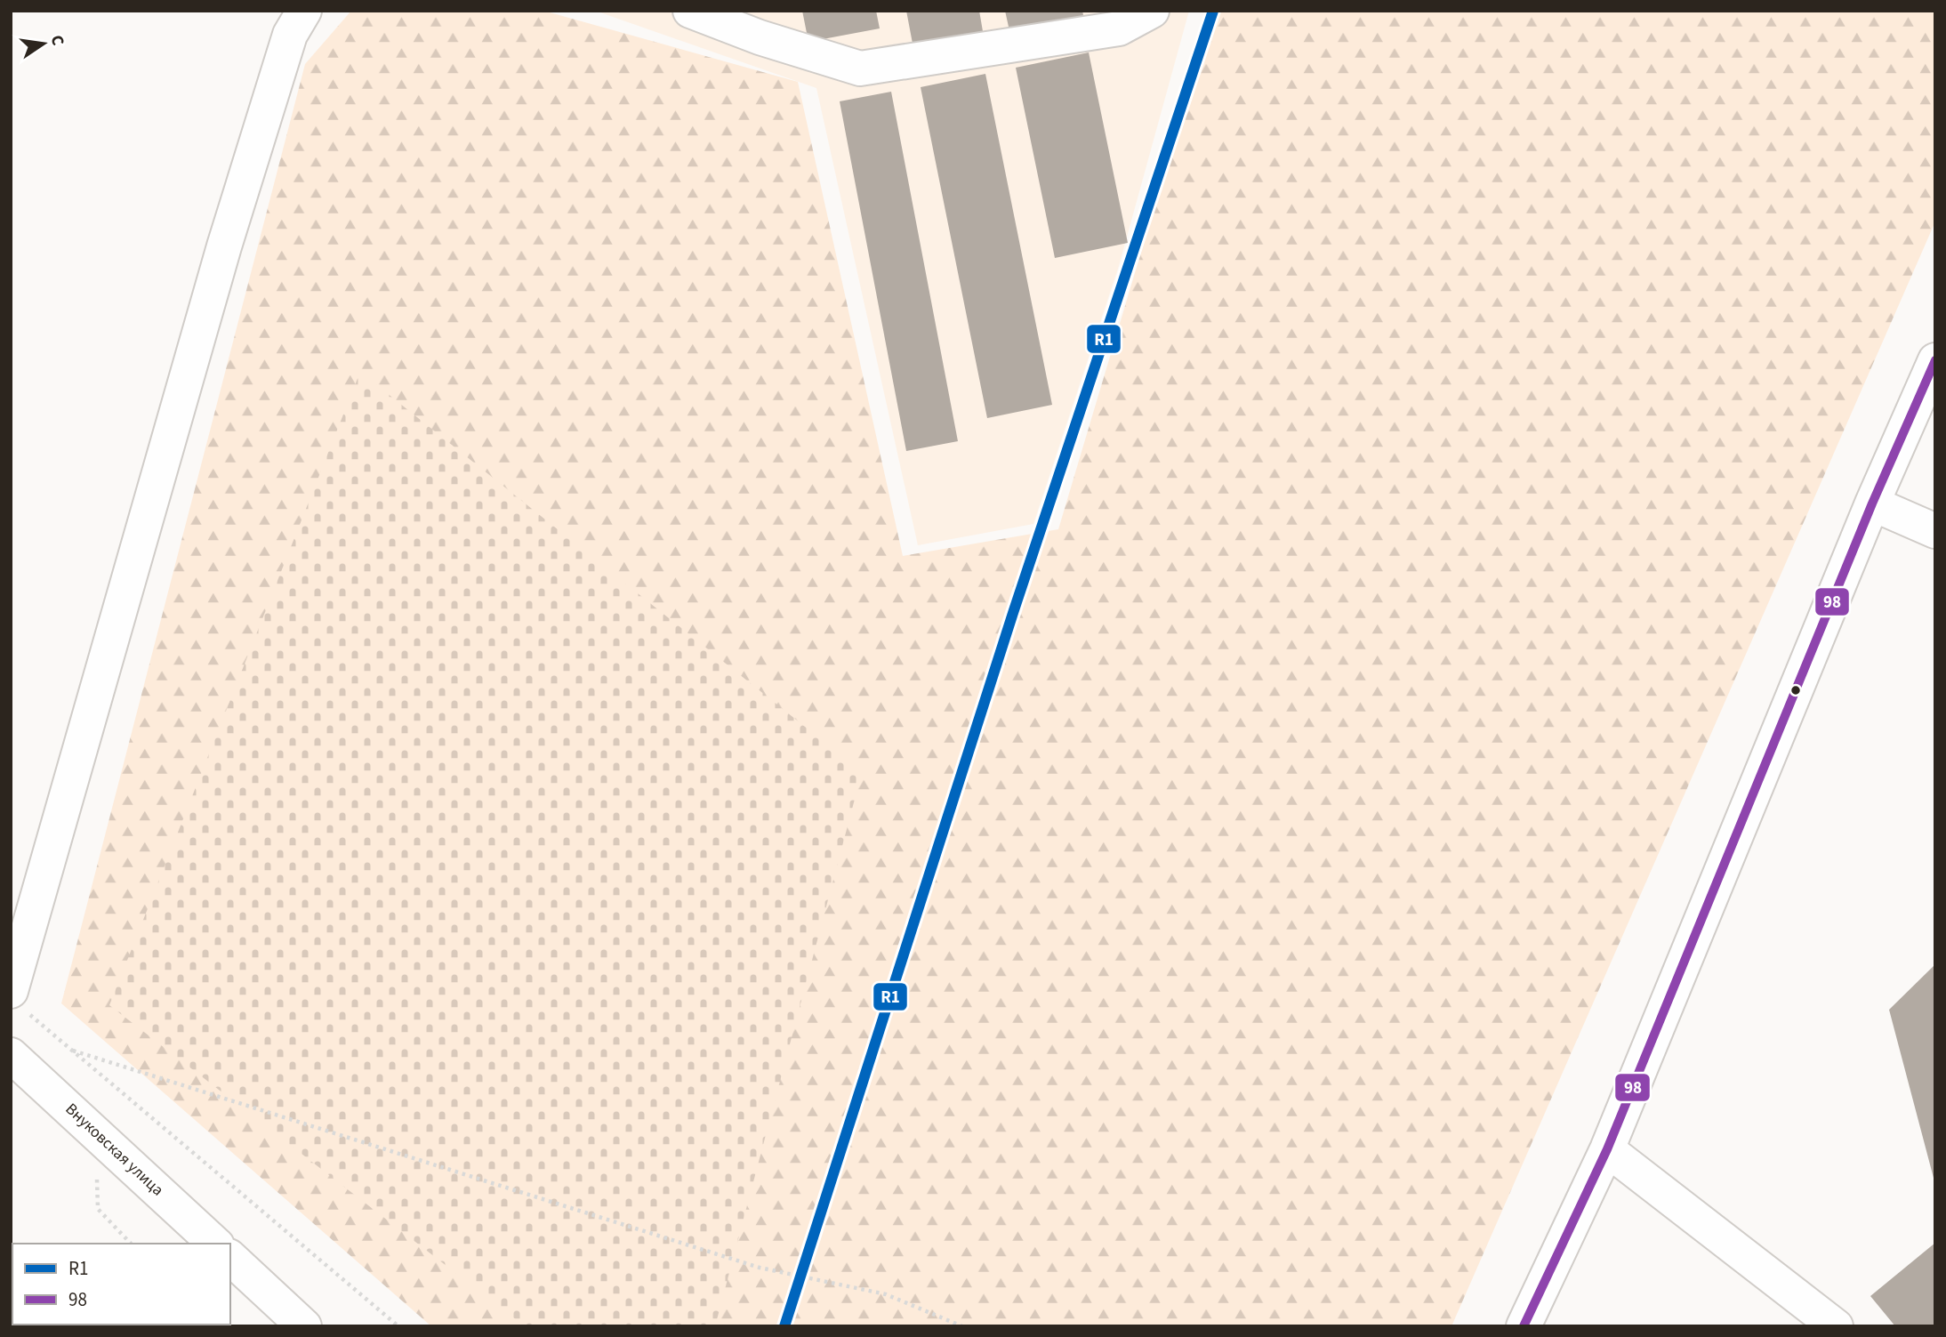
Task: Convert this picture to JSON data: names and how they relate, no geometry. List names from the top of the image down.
{
  "streets": {
    "street": ["Внуковская улица"]
  },
  "lines": ["transit line R1", "transit line 98"],
  "legend": ["R1", "98"],
  "north": "right"
}
